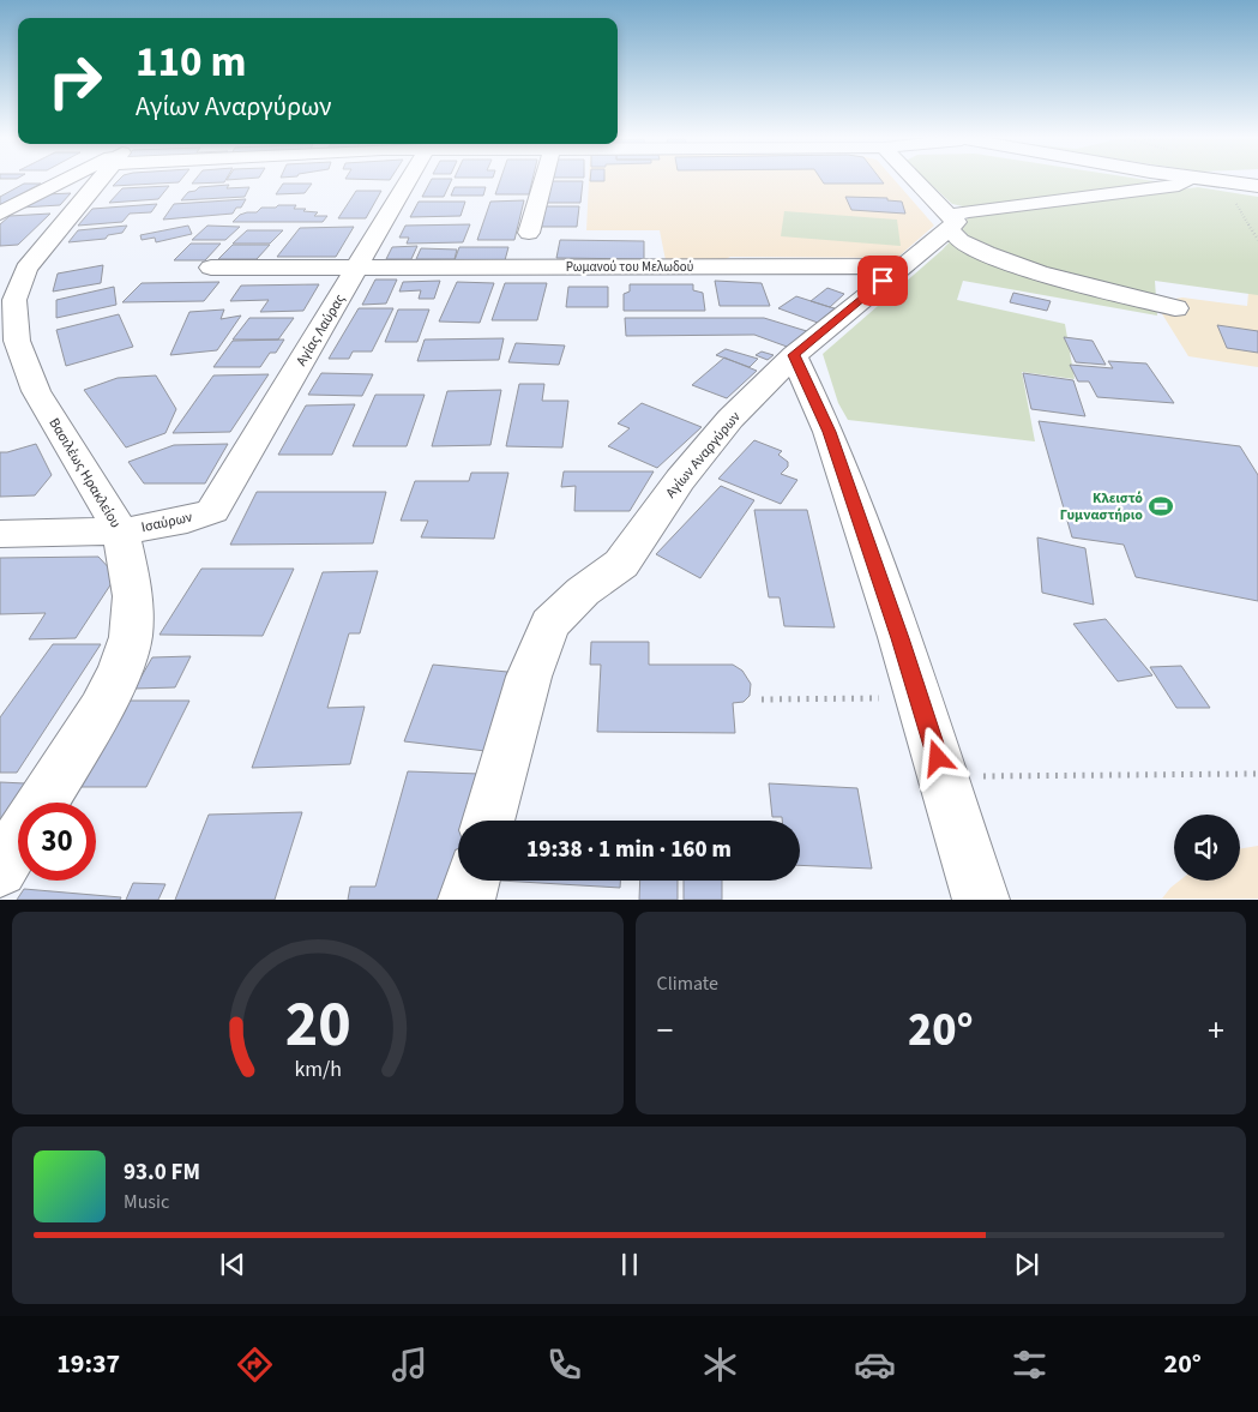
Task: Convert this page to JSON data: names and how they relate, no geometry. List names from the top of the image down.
{
  "streets": {
    "street": [
      "Ρωμανού του Μελωδού",
      "Αγίας Λαύρας",
      "Αγίων Αναργύρων",
      "Βασιλέως Ηρακλείου",
      "Ισαύρων"
    ]
  },
  "crossings": [
    ["Ρωμανού του Μελωδού", "Αγίας Λαύρας"],
    ["Ρωμανού του Μελωδού", "Αγίων Αναργύρων"],
    ["Αγίας Λαύρας", "Ισαύρων"],
    ["Βασιλέως Ηρακλείου", "Ισαύρων"]
  ],
  "places": {
    "sports": ["Κλειστό Γυμναστήριο"]
  },
  "page": {
    "turn": ["110 m", "Αγίων Αναργύρων"],
    "limit": "30",
    "trip": "19:38 · 1 min · 160 m",
    "tile": "Climate",
    "heat": ["−", "20°", "+"],
    "song": ["93.0 FM", "Music"],
    "tabs": ["19:37", "20°"],
    "gauge": ["20", "km/h"]
  }
}
